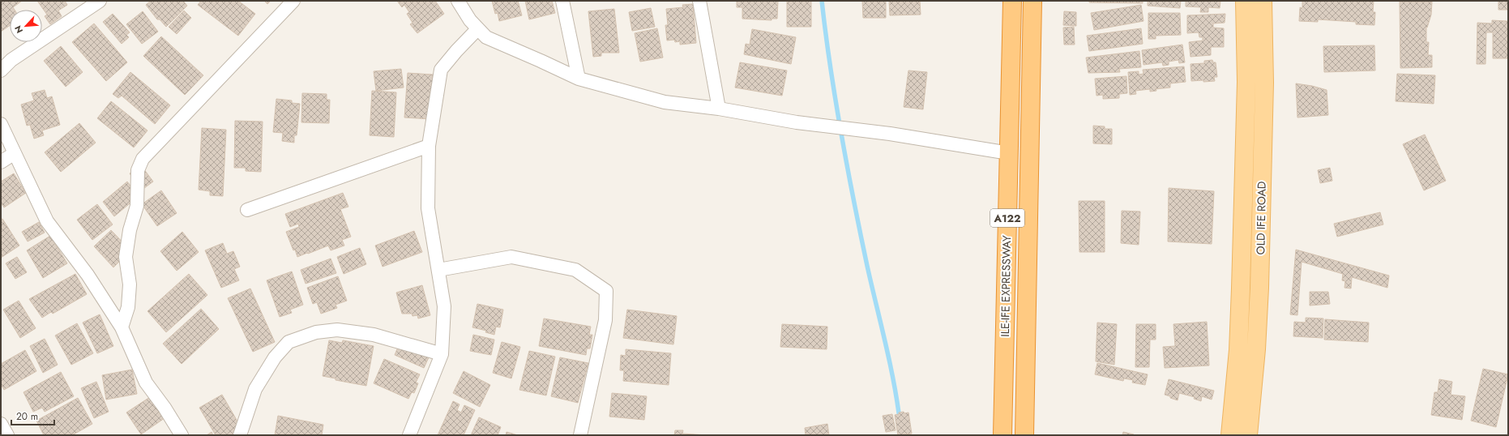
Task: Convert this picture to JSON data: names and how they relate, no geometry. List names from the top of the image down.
{
  "streets": {
    "highway": ["A122", "ILE-IFE EXPRESSWAY"],
    "main road": ["OLD IFE ROAD"]
  },
  "scale_bar": "20 m",
  "north": "bottom left"
}
